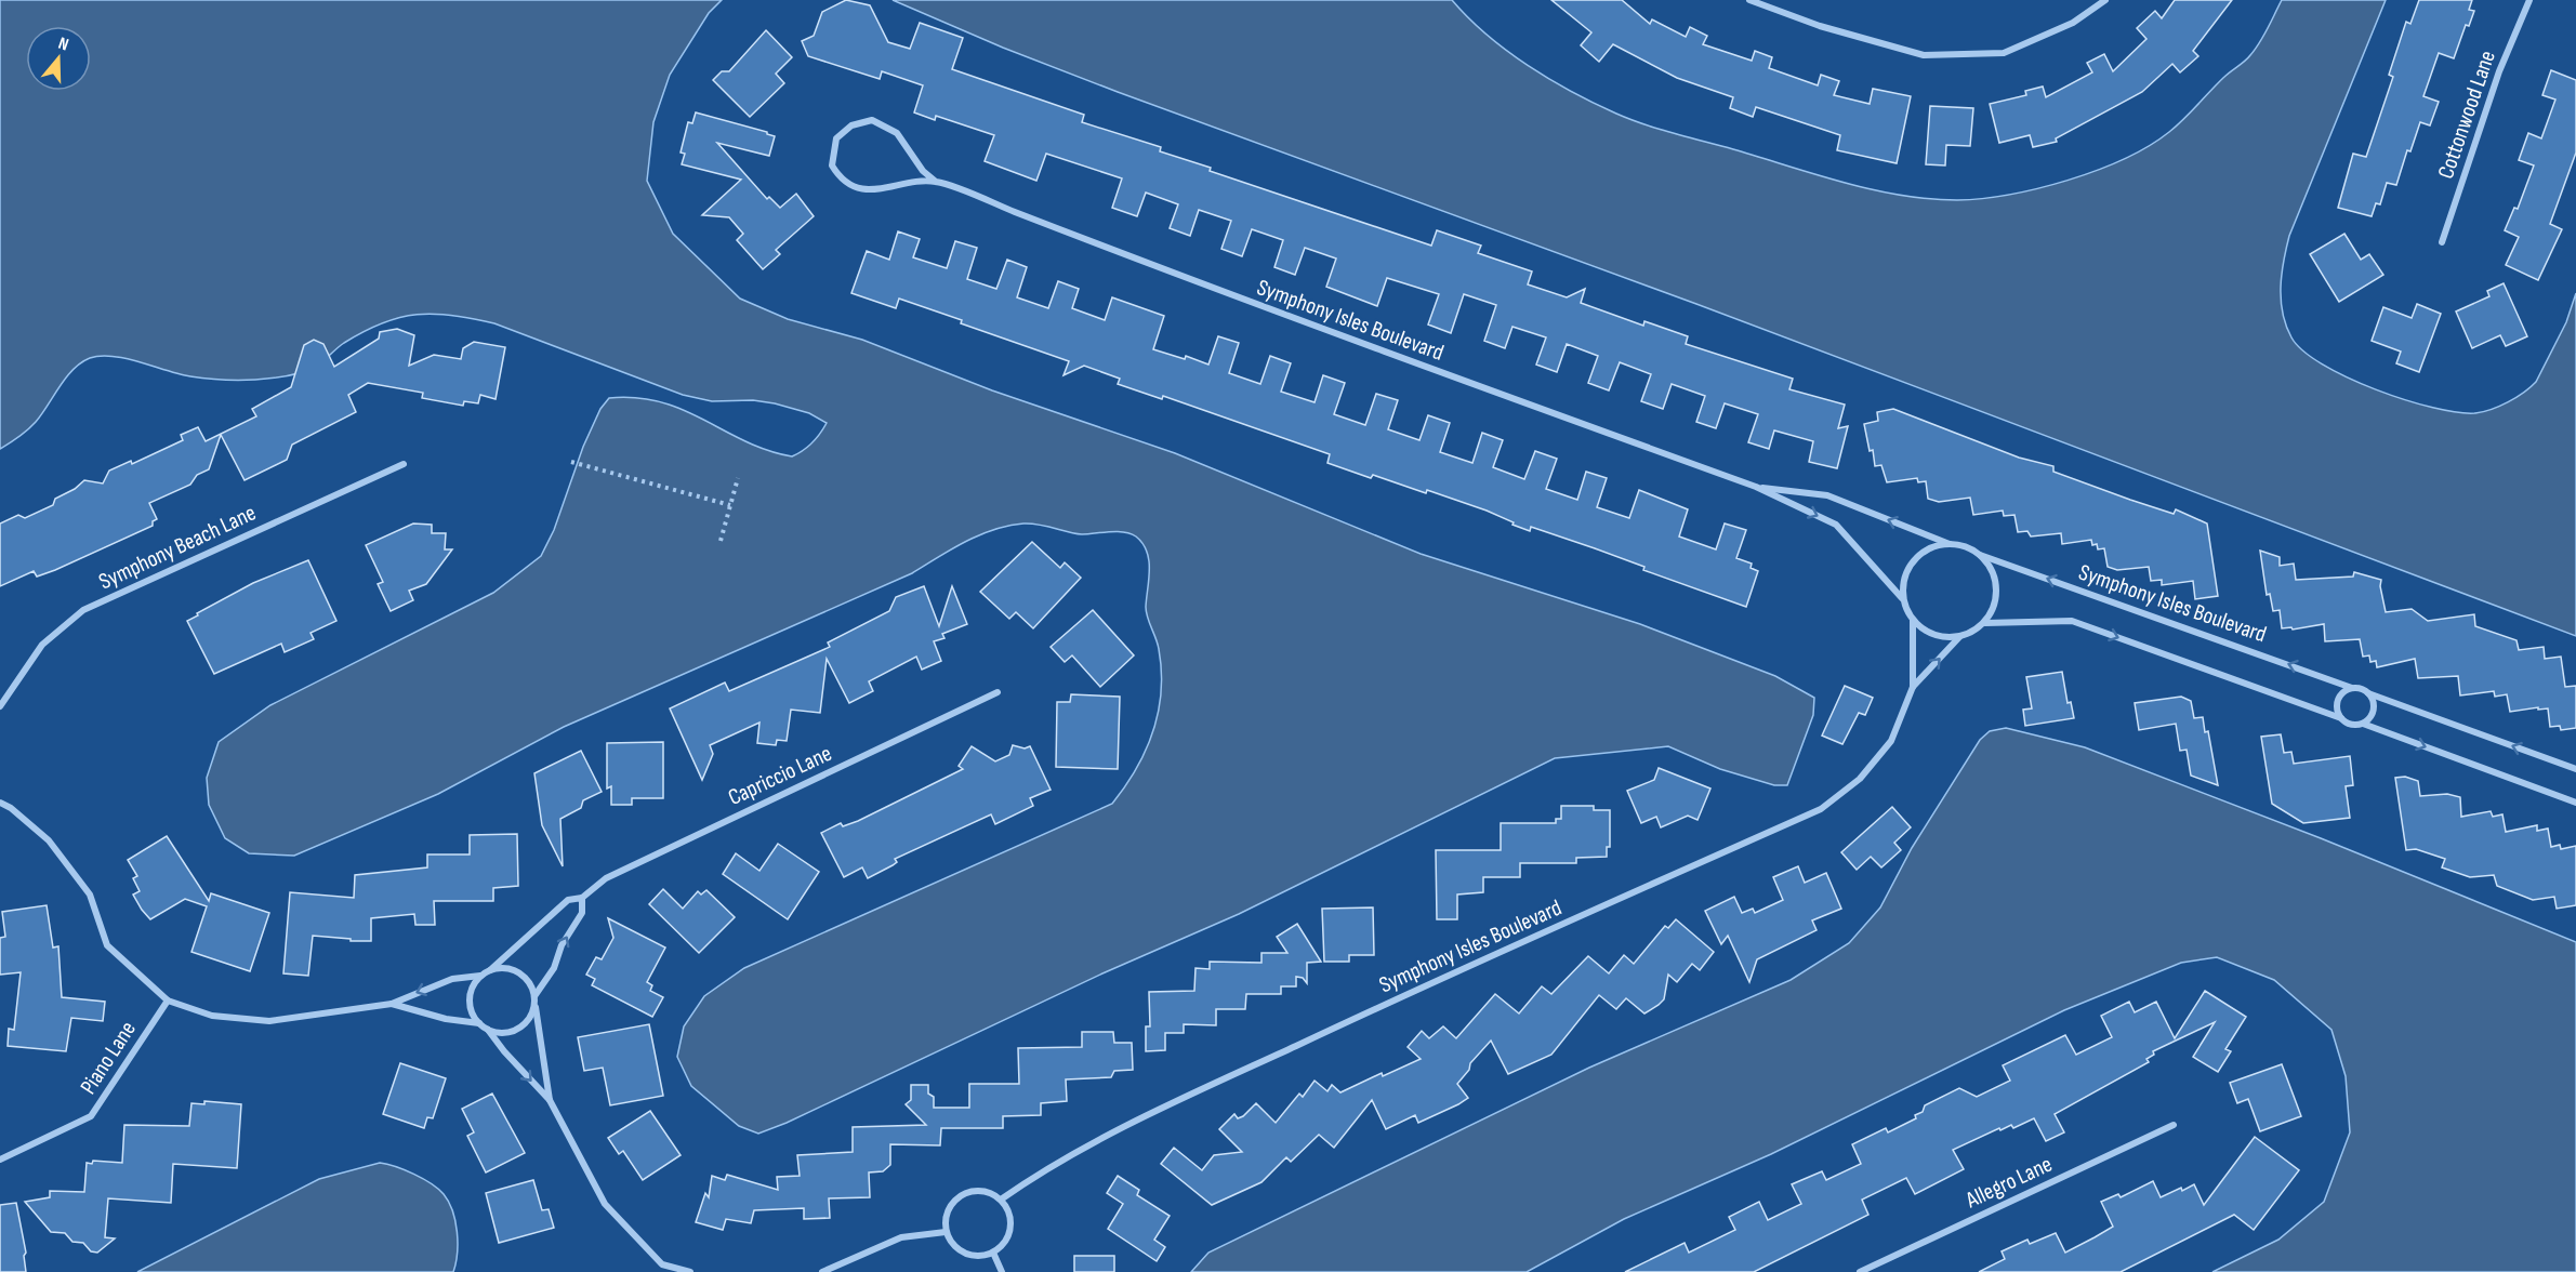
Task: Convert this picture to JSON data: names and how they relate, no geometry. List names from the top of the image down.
{
  "streets": {
    "street": [
      "Cottonwood Lane",
      "Symphony Isles Boulevard",
      "Symphony Beach Lane",
      "Capriccio Lane",
      "Piano Lane",
      "Allegro Lane"
    ]
  },
  "north": "top"
}
